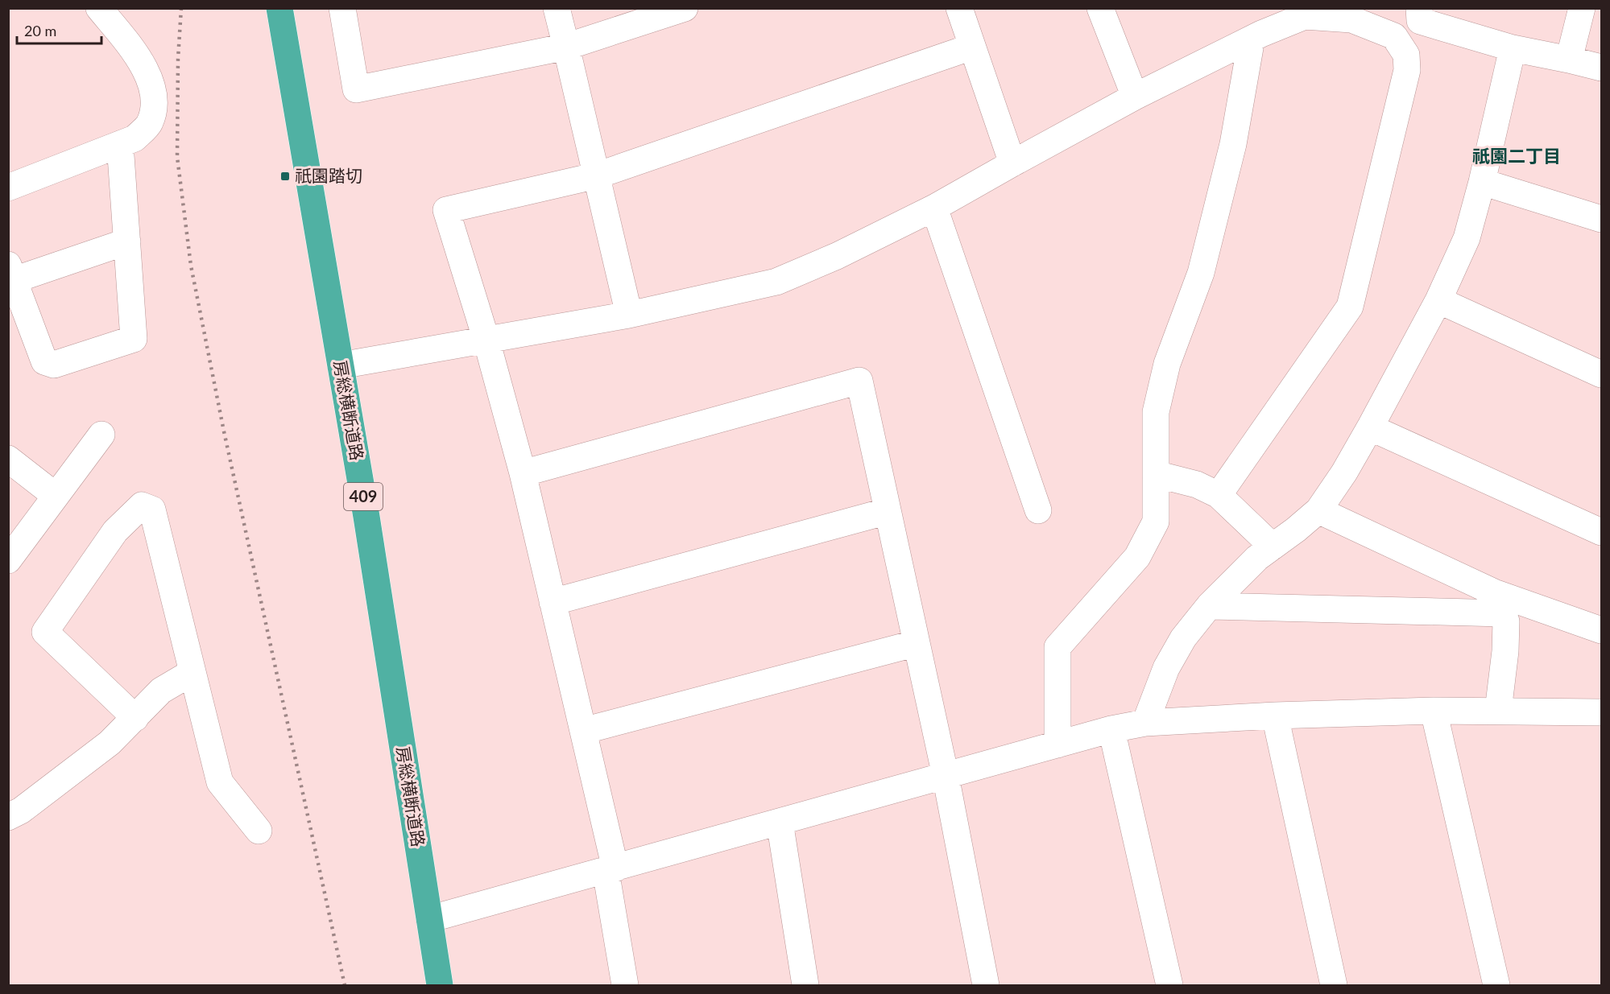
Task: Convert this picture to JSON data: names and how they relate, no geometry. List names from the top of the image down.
{
  "streets": {
    "highway": ["房総横断道路", "409"]
  },
  "districts": ["祇園二丁目"],
  "places": {
    "transit": ["祇園踏切"]
  },
  "scale_bar": "20 m"
}
